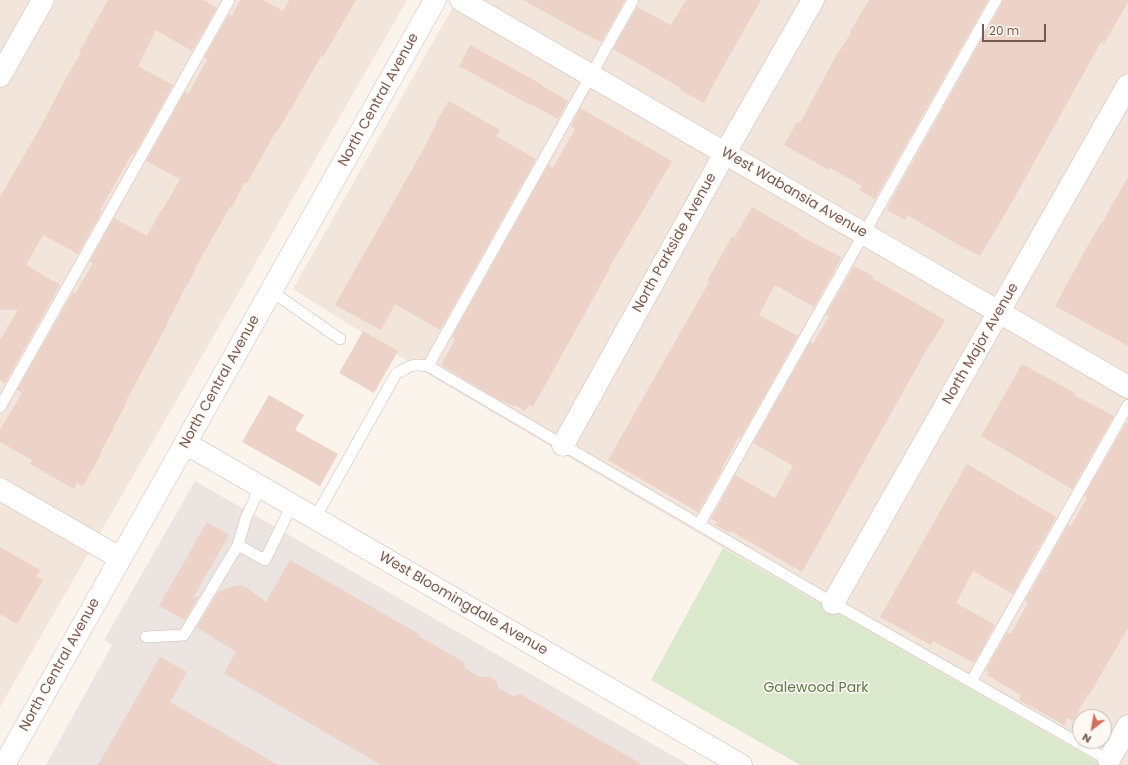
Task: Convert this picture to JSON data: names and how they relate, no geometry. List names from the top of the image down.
{
  "streets": {
    "street": [
      "North Central Avenue",
      "West Wabansia Avenue",
      "North Parkside Avenue",
      "North Major Avenue",
      "West Bloomingdale Avenue"
    ]
  },
  "crossings": [
    ["North Central Avenue", "West Bloomingdale Avenue"],
    ["West Wabansia Avenue", "North Parkside Avenue"],
    ["West Wabansia Avenue", "North Major Avenue"]
  ],
  "parks": ["Galewood Park"],
  "scale_bar": "20 m",
  "north": "bottom left"
}
